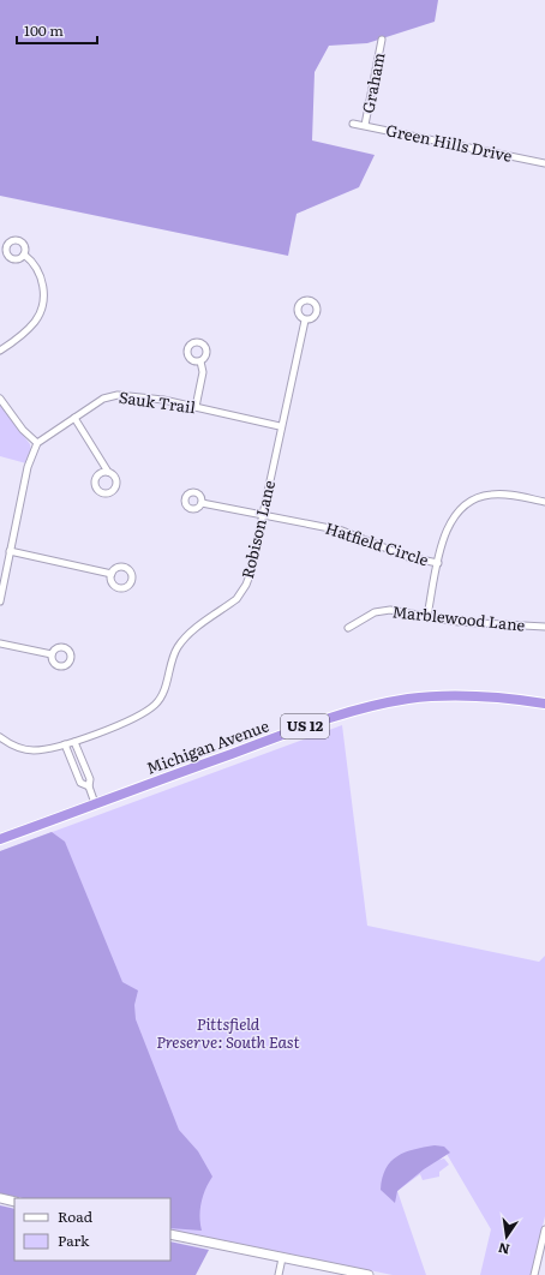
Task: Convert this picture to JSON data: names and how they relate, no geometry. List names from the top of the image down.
{
  "streets": {
    "highway": ["US 12", "Michigan Avenue"],
    "street": [
      "Graham",
      "Green Hills Drive",
      "Sauk Trail",
      "Robison Lane",
      "Hatfield Circle",
      "Marblewood Lane"
    ]
  },
  "crossings": [
    ["Graham", "Green Hills Drive"],
    ["Sauk Trail", "Robison Lane"],
    ["Robison Lane", "Hatfield Circle"]
  ],
  "parks": ["Pittsfield Preserve: South East"],
  "legend": ["Road", "Park"],
  "scale_bar": "100 m",
  "north": "bottom"
}
